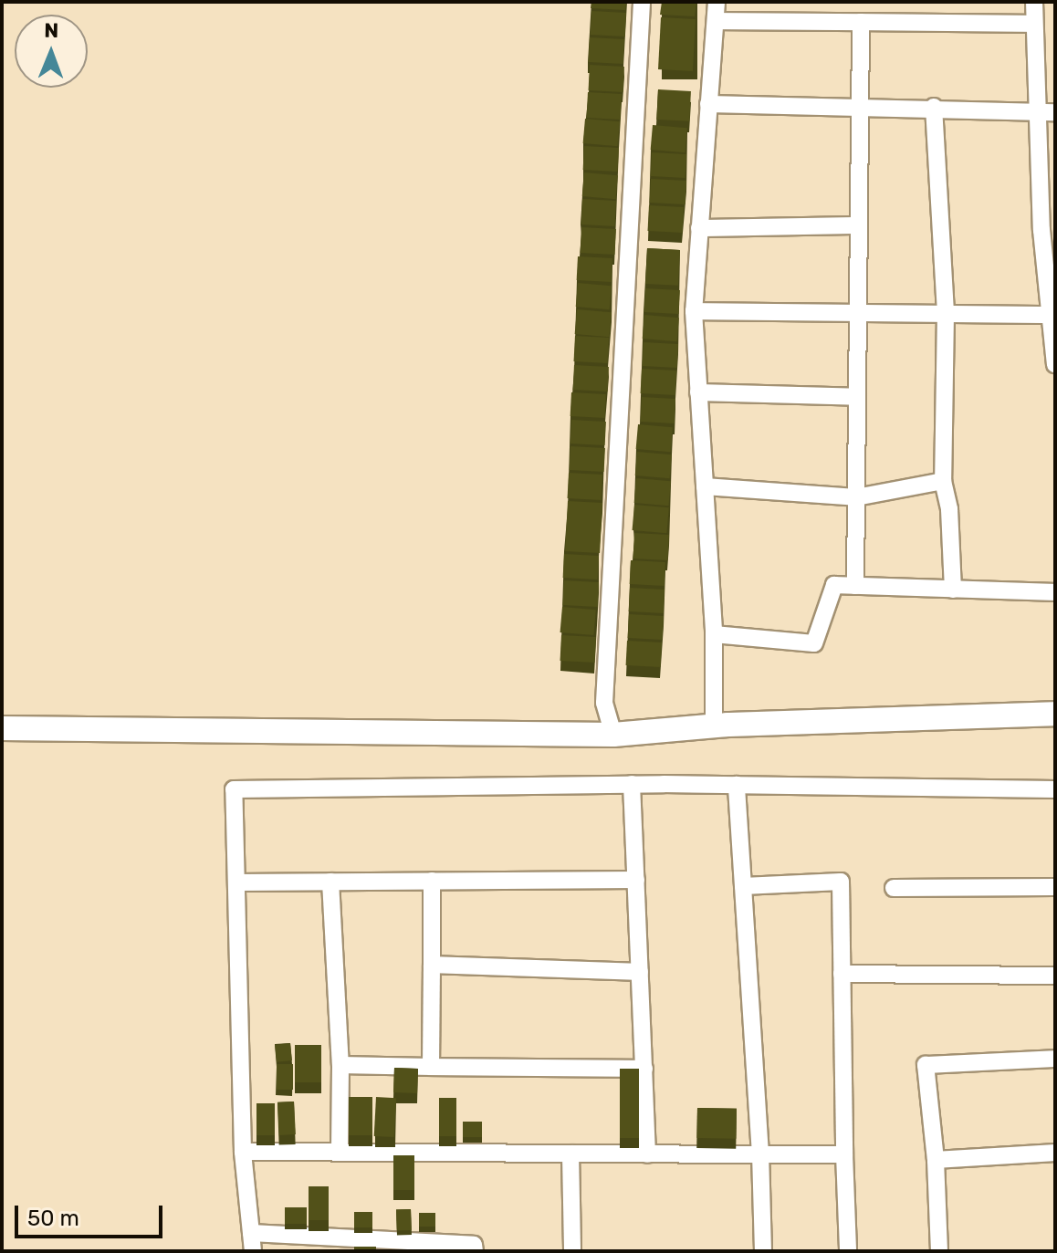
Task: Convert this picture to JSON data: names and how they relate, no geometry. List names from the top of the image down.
{
  "scale_bar": "50 m",
  "north": "top"
}
